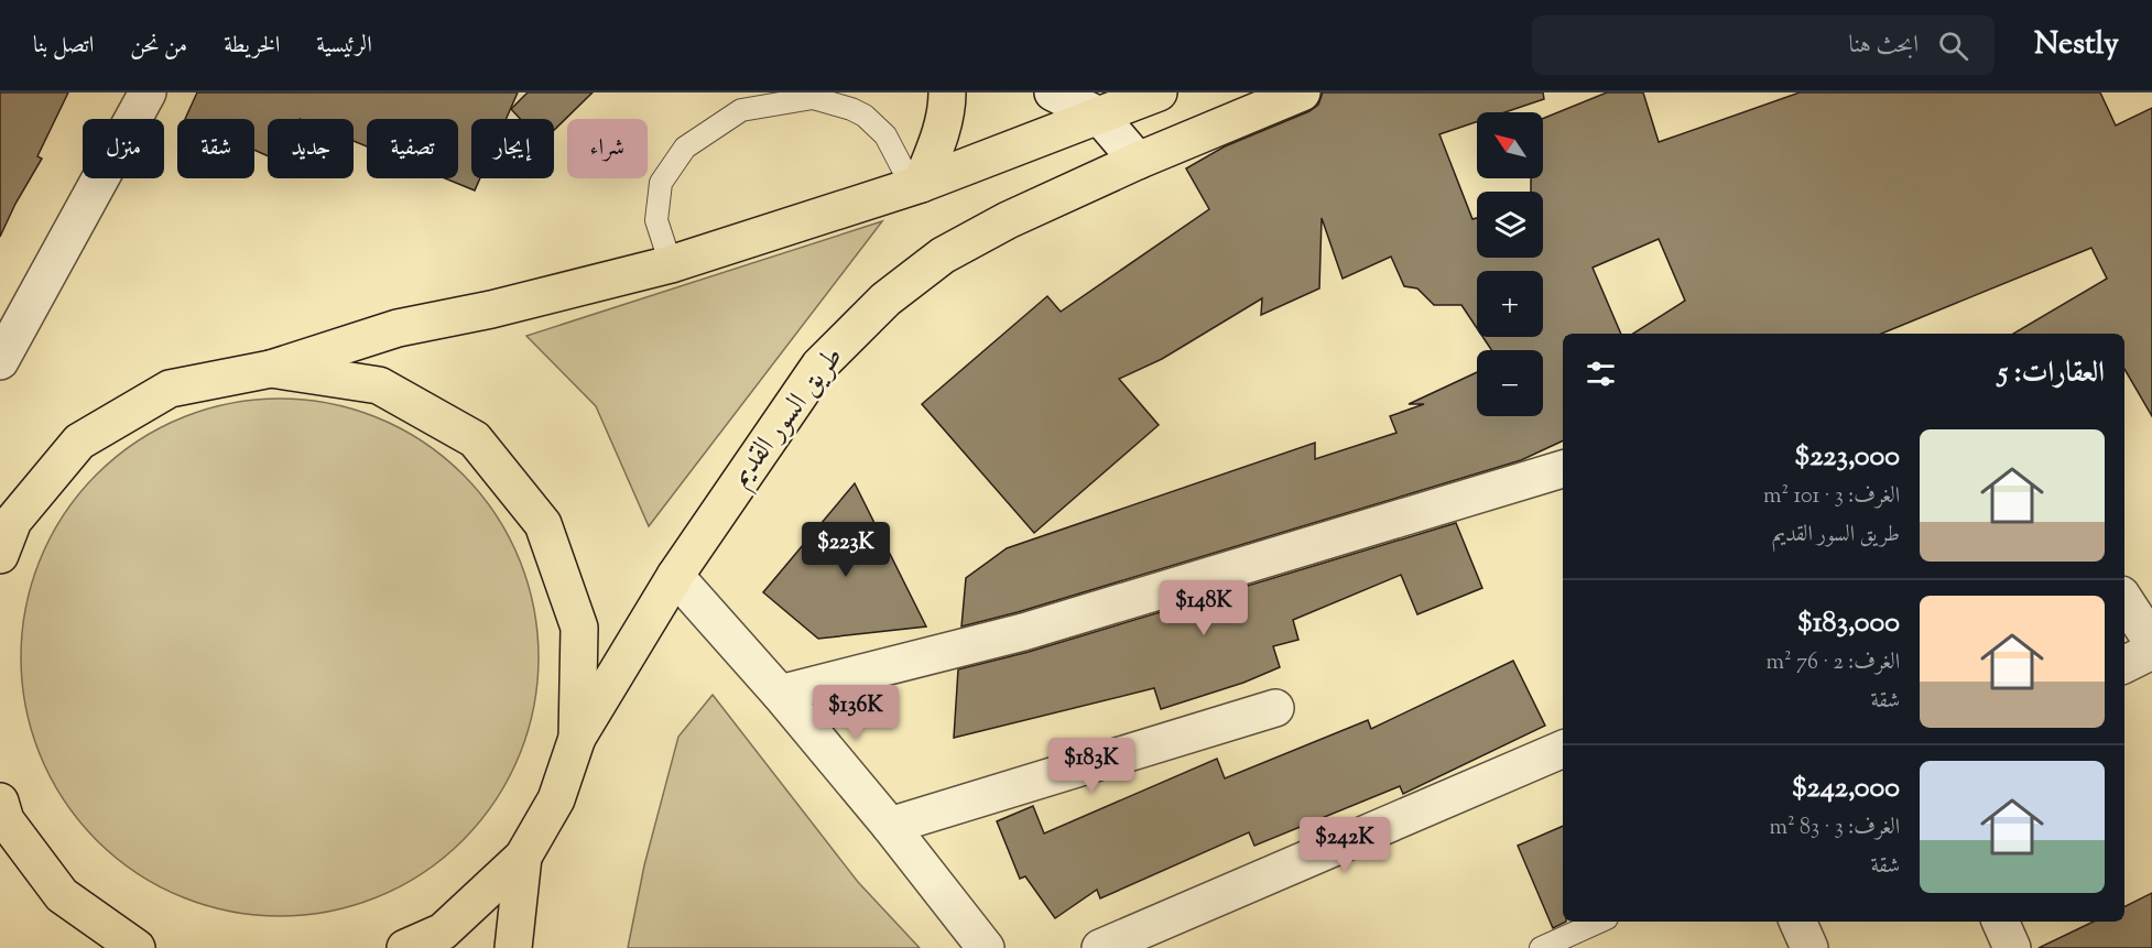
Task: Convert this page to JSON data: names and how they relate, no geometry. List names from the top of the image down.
{
  "streets": {
    "main road": ["طريق السور القديم"]
  },
  "north": "top left",
  "page": {
    "header": "Nestly",
    "search": "ابحث هنا",
    "nav": [
      "الرئيسية",
      "الخريطة",
      "من نحن",
      "اتصل بنا"
    ],
    "map_buttons": ["+", "−"],
    "chip": [
      "شراء",
      "إيجار",
      "تصفية",
      "جديد",
      "شقة",
      "منزل"
    ],
    "heading": "العقارات: 5",
    "list": [
      {
        "name": "$223,000",
        "note": "الغرف: 3 · 101 m² · طريق السور القديم"
      },
      {
        "name": "$183,000",
        "note": "الغرف: 2 · 76 m² · شقة"
      },
      {
        "name": "$242,000",
        "note": "الغرف: 3 · 83 m² · شقة"
      }
    ],
    "price": [
      "$223K",
      "$148K",
      "$136K",
      "$183K",
      "$242K"
    ]
  }
}
